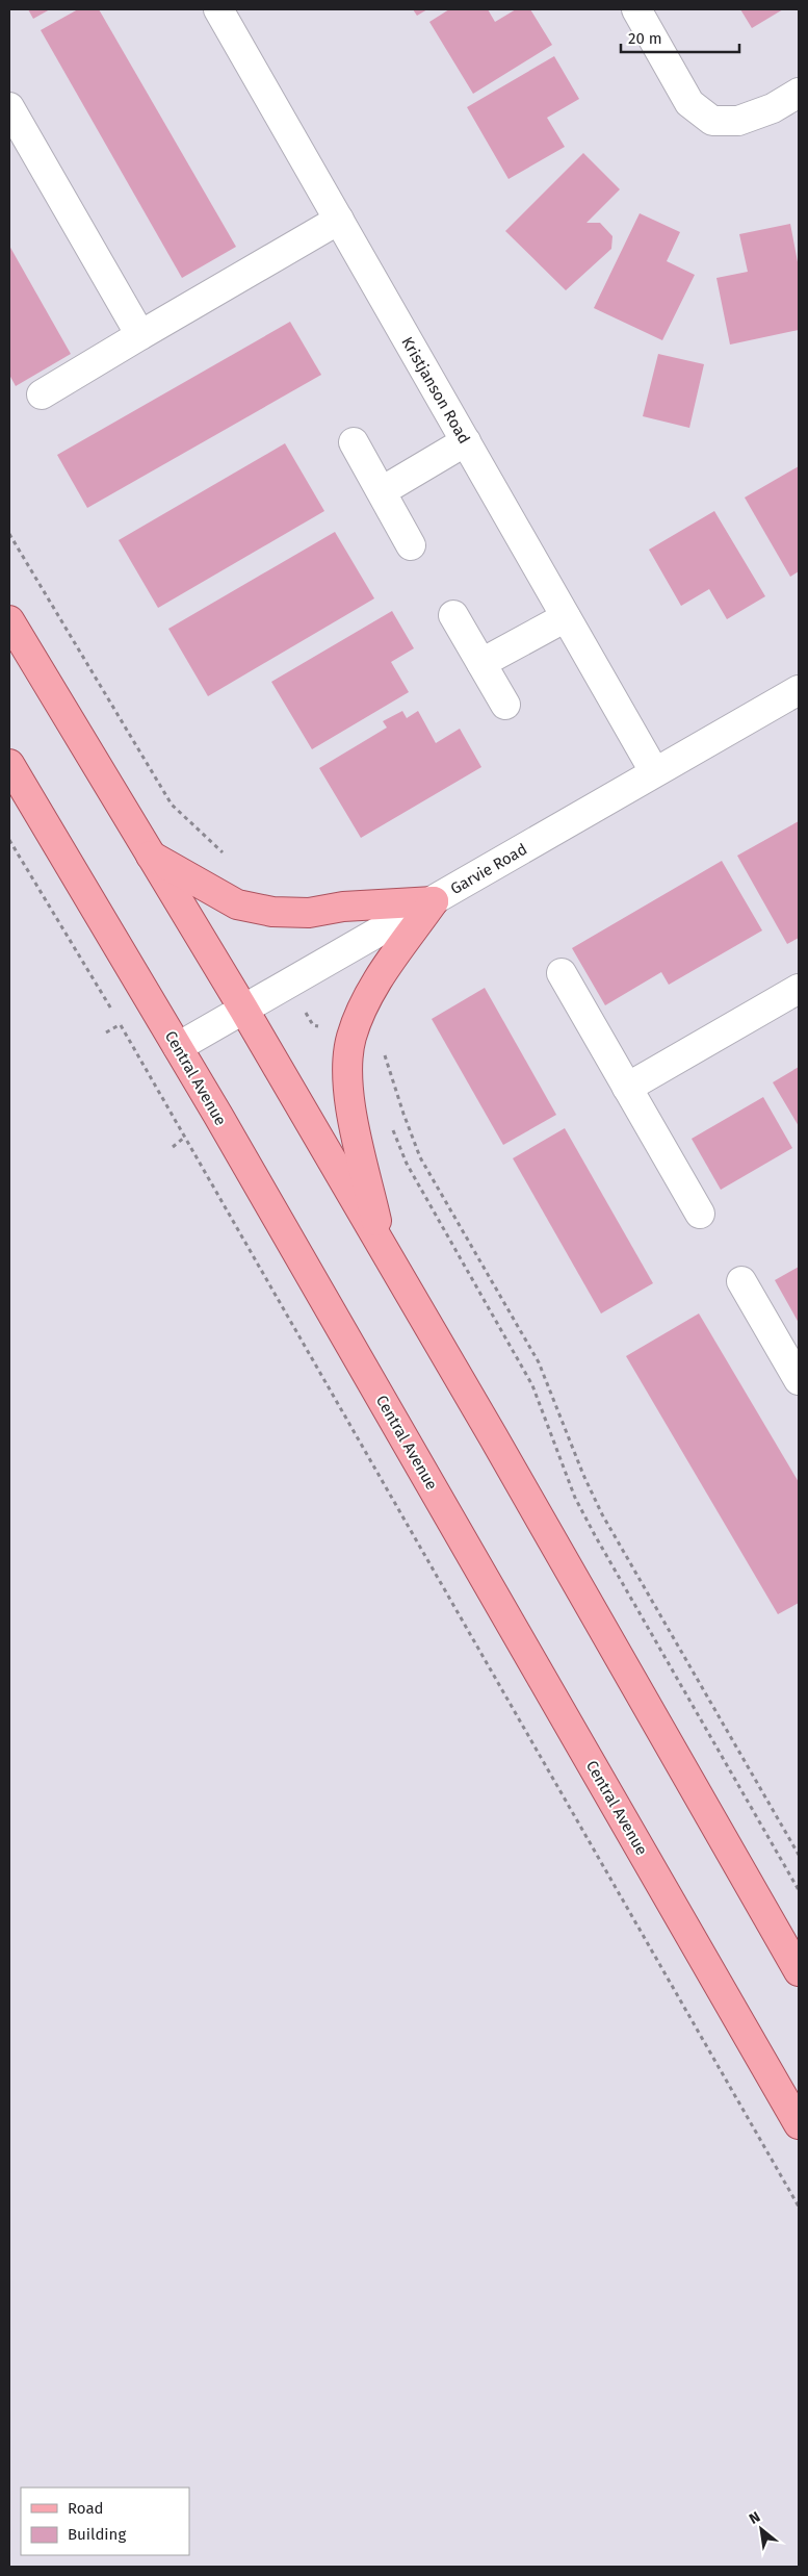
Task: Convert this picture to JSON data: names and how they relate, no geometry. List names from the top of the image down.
{
  "streets": {
    "main road": ["Central Avenue"],
    "street": ["Kristjanson Road", "Garvie Road"]
  },
  "crossings": [
    ["Kristjanson Road", "Garvie Road"],
    ["Garvie Road", "Central Avenue"]
  ],
  "legend": ["Road", "Building"],
  "scale_bar": "20 m",
  "north": "top left"
}
